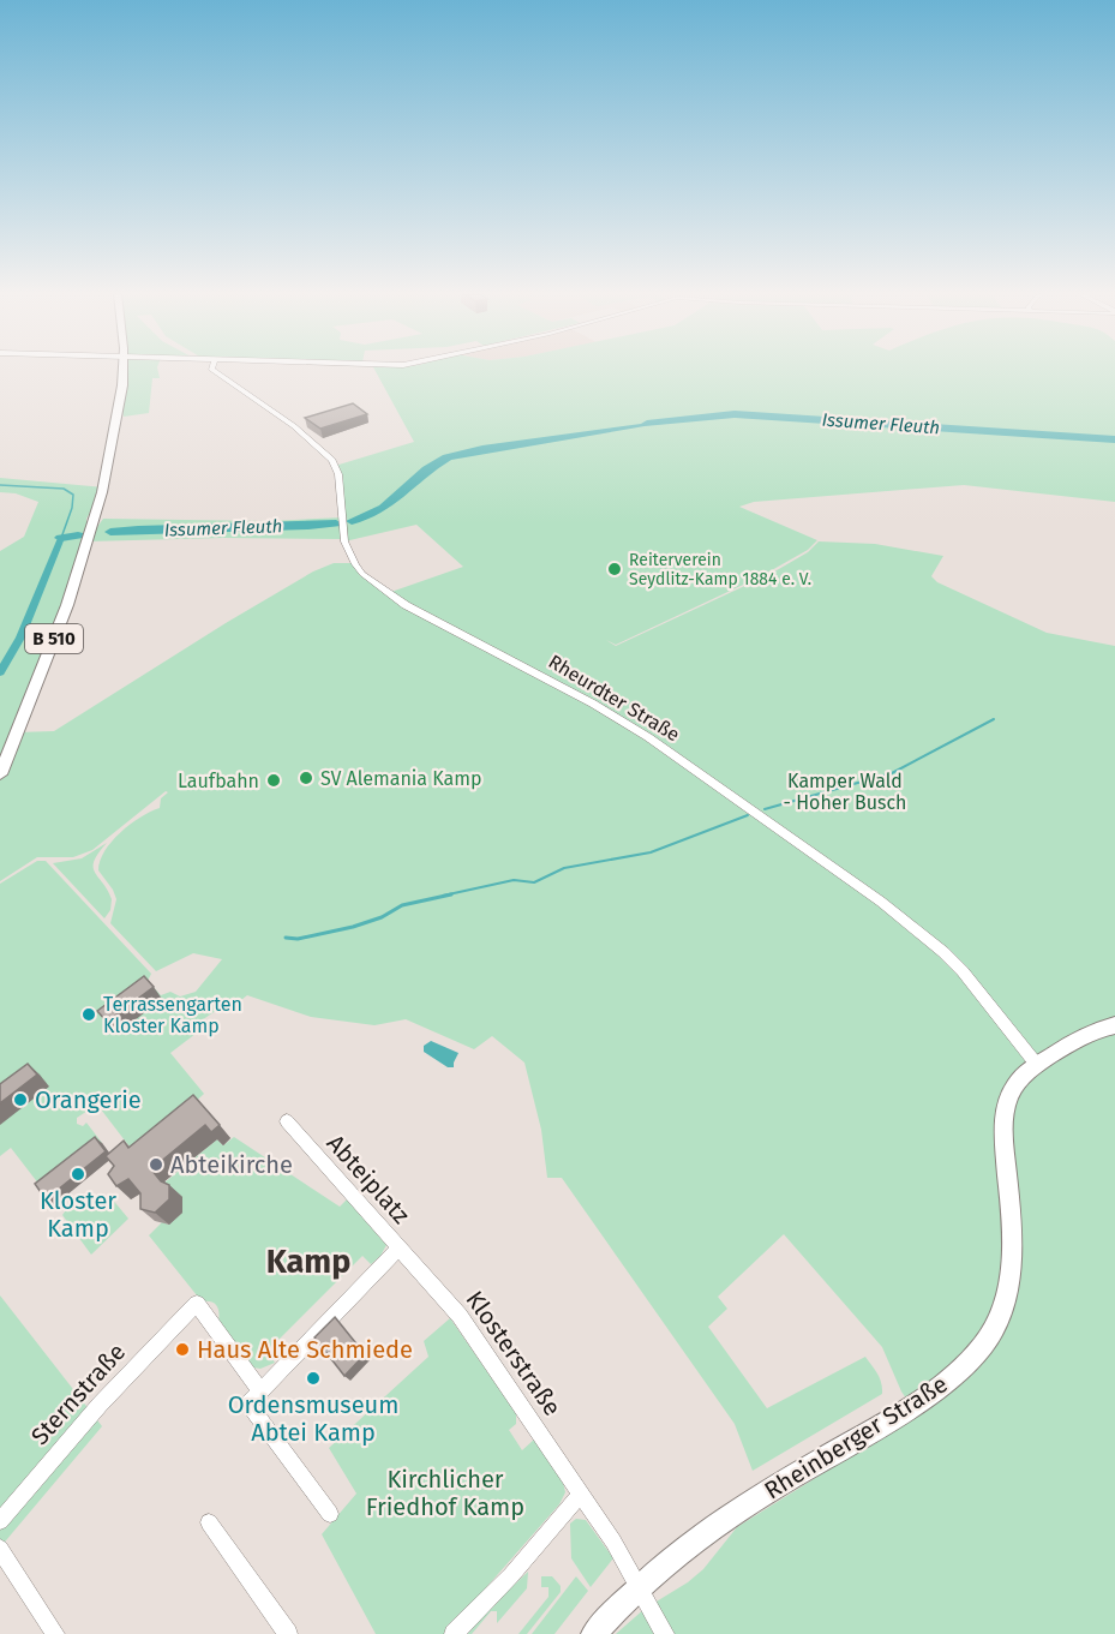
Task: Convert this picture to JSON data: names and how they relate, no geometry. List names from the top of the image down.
{
  "streets": {
    "main road": ["B 510", "Rheinberger Straße"],
    "street": [
      "Rheurdter Straße",
      "Abteiplatz",
      "Klosterstraße",
      "Sternstraße"
    ]
  },
  "crossings": [
    ["Rheurdter Straße", "Rheinberger Straße"],
    ["Abteiplatz", "Klosterstraße"],
    ["Abteiplatz", "Sternstraße"],
    ["Klosterstraße", "Rheinberger Straße"]
  ],
  "districts": ["Kamp"],
  "water": ["Issumer Fleuth"],
  "parks": ["Kamper Wald - Hoher Busch", "Kirchlicher Friedhof Kamp"],
  "places": [
    "Reiterverein Seydlitz-Kamp 1884 e. V.",
    "SV Alemania Kamp",
    "Laufbahn",
    "Terrassengarten Kloster Kamp",
    "Orangerie",
    "Abteikirche",
    "Kloster Kamp",
    "Haus Alte Schmiede",
    "Ordensmuseum Abtei Kamp"
  ]
}
